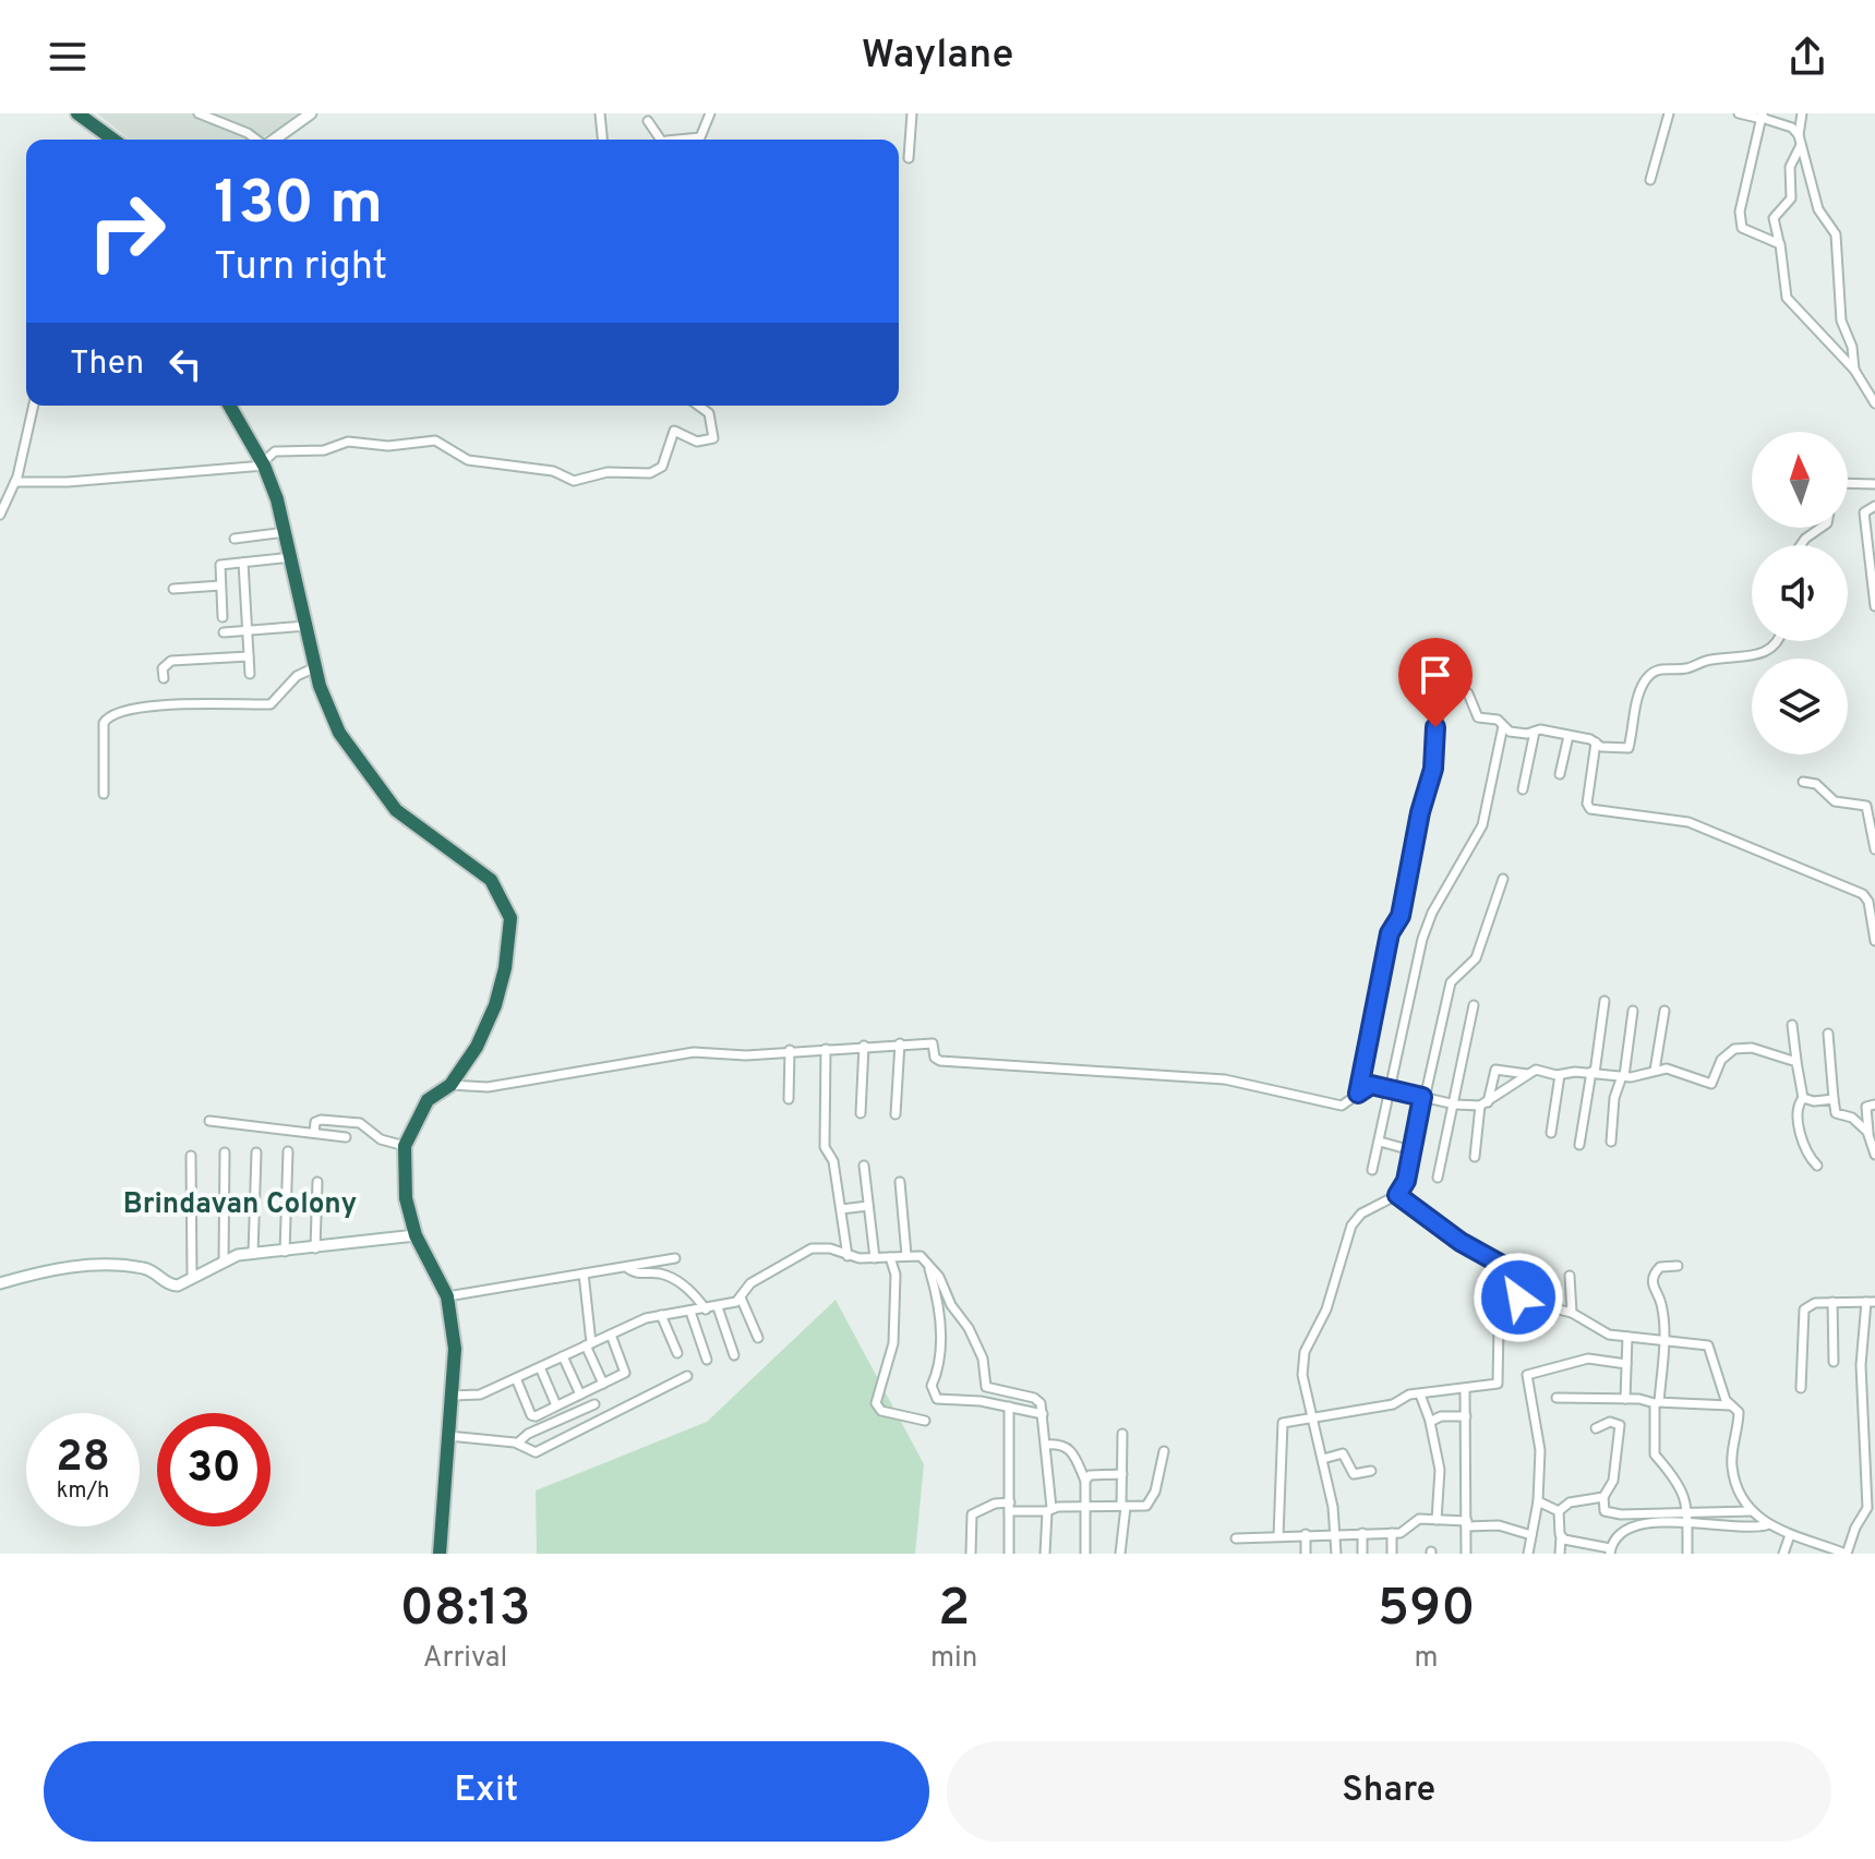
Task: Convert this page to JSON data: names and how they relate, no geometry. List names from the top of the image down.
{
  "districts": ["Brindavan Colony"],
  "north": "top",
  "page": {
    "header": "Waylane",
    "turn": ["130 m", "Turn right"],
    "then": "Then",
    "speed": "28 km/h",
    "limit": "30",
    "eta": [
      "08:13",
      "Arrival",
      "2",
      "min",
      "590",
      "m"
    ],
    "buttons": ["Exit", "Share"]
  }
}
